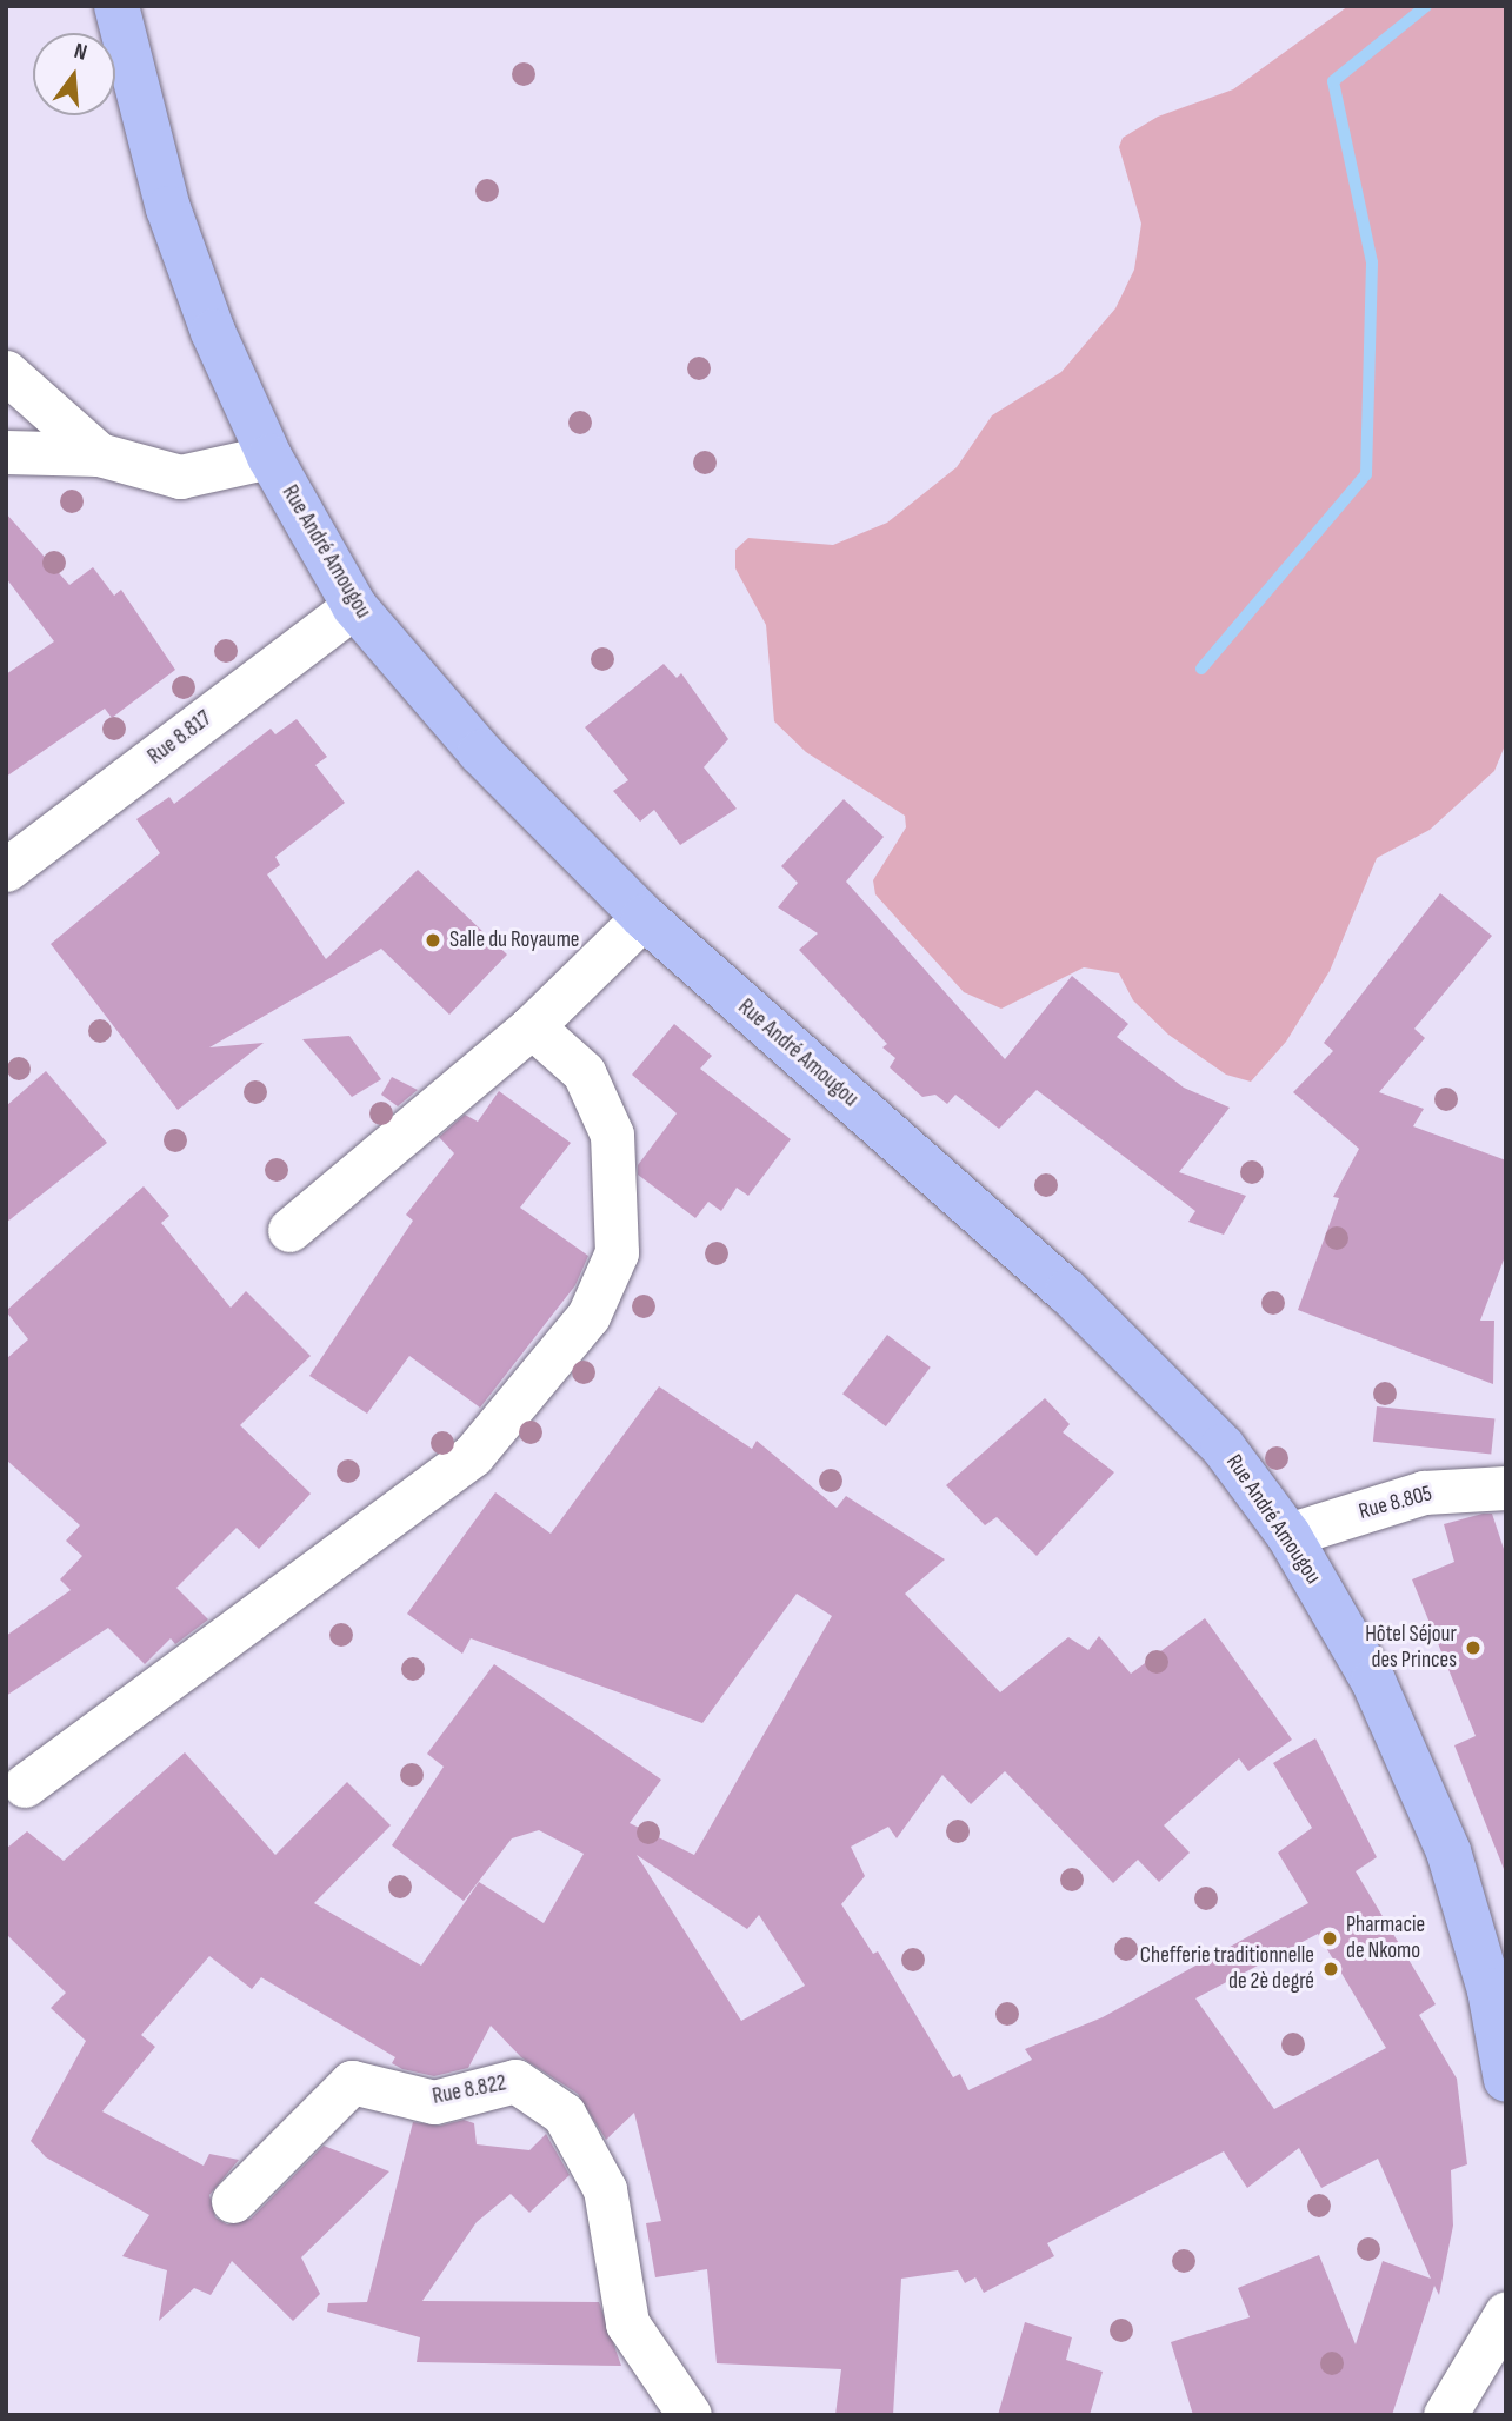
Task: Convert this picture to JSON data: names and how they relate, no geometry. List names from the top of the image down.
{
  "streets": {
    "main road": ["Rue André Amougou"],
    "street": ["Rue 8.817", "Rue 8.805", "Rue 8.822"]
  },
  "crossings": [
    ["Rue André Amougou", "Rue 8.817"],
    ["Rue André Amougou", "Rue 8.805"]
  ],
  "places": [
    "Salle du Royaume",
    "Hôtel Séjour des Princes",
    "Pharmacie de Nkomo",
    "Chefferie traditionnelle de 2è degré"
  ],
  "north": "top"
}
